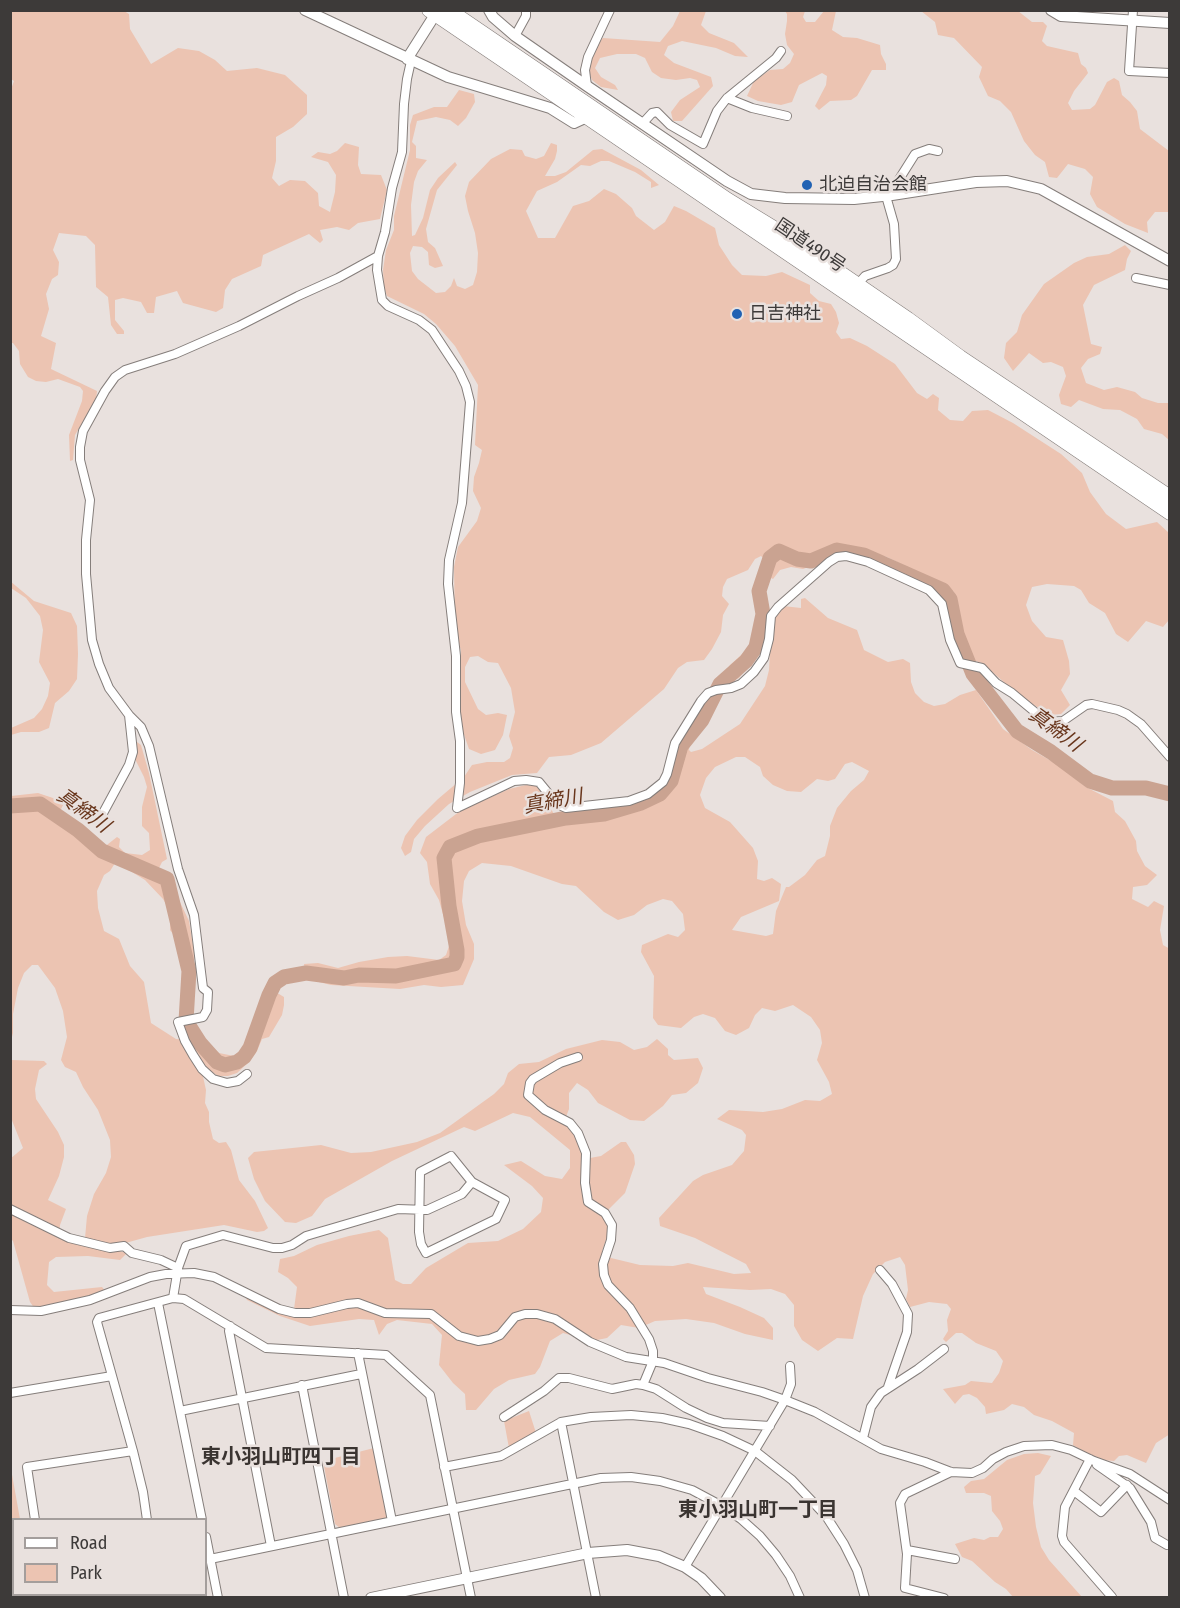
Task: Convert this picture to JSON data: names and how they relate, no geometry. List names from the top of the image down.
{
  "streets": {
    "highway": ["国道490号"]
  },
  "districts": ["東小羽山町四丁目", "東小羽山町一丁目"],
  "water": ["真締川"],
  "places": ["北迫自治会館", "日吉神社"],
  "legend": ["Road", "Park"]
}
